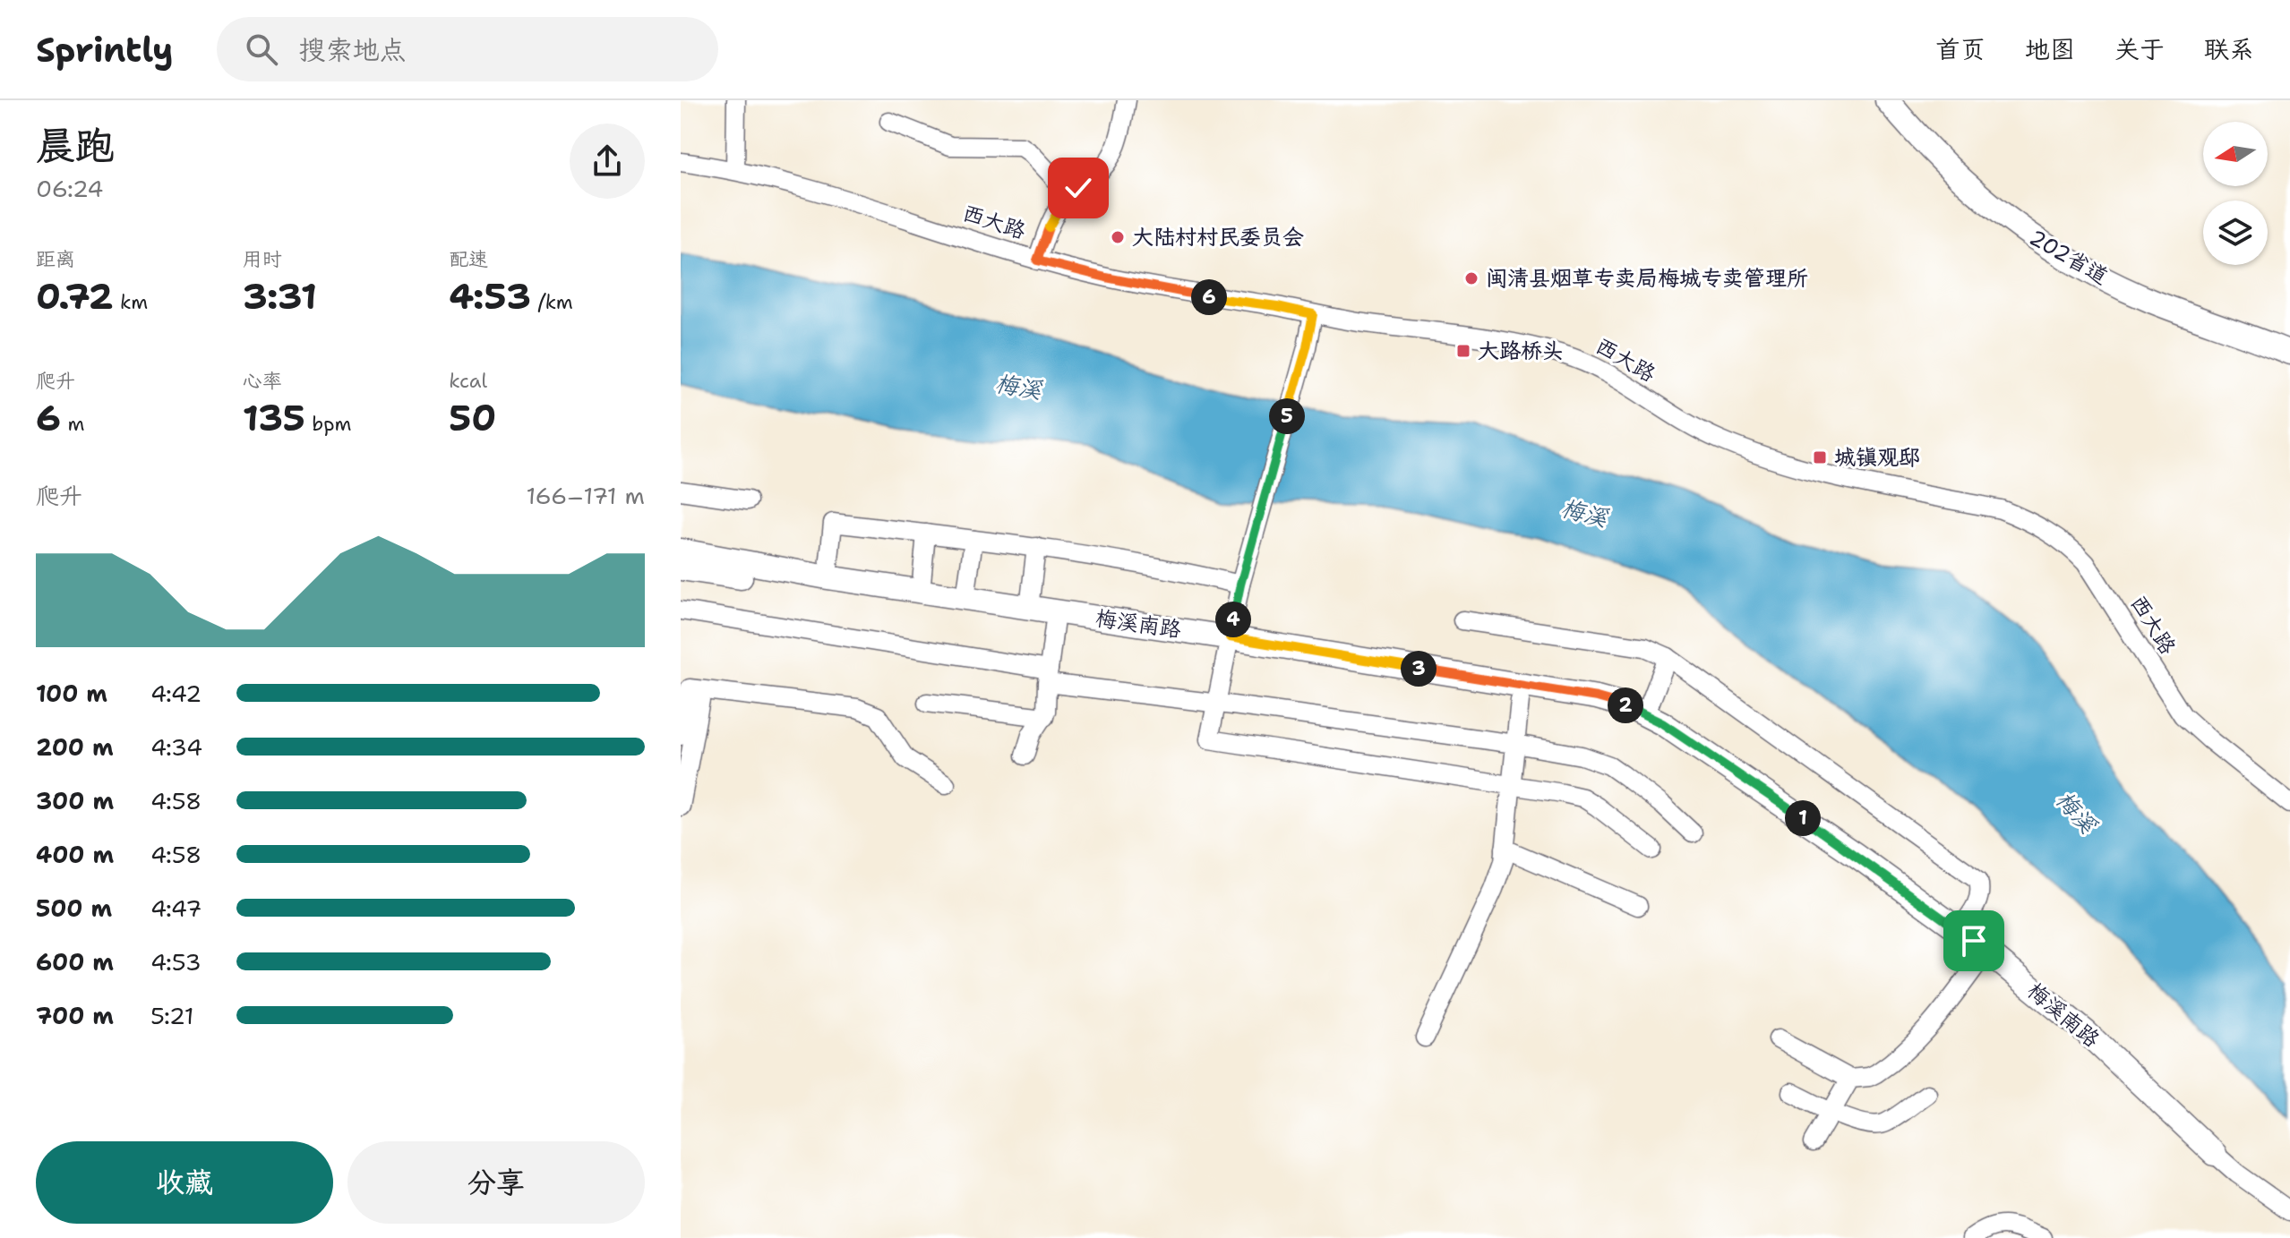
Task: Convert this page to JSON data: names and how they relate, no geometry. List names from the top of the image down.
{
  "streets": {
    "main road": ["202省道", "梅溪南路"],
    "street": ["西大路"]
  },
  "water": ["梅溪"],
  "places": {
    "other": ["大陆村村民委员会", "闽清县烟草专卖局梅城专卖管理所"],
    "transit": ["大路桥头", "城镇观邸"]
  },
  "north": "left",
  "page": {
    "header": "Sprintly",
    "search": "搜索地点",
    "nav": [
      "首页",
      "地图",
      "关于",
      "联系"
    ],
    "heading": ["晨跑", "06:24"],
    "stats": [
      ["距离", "0.72 km"],
      ["用时", "3:31"],
      ["配速", "4:53 /km"],
      ["爬升", "6 m"],
      ["心率", "135 bpm"],
      ["kcal", "50"]
    ],
    "pins": [
      "6",
      "5",
      "4",
      "3",
      "2",
      "1"
    ],
    "chart": ["爬升", "166–171 m"],
    "list": [
      {
        "name": "100 m",
        "note": "4:42"
      },
      {
        "name": "200 m",
        "note": "4:34"
      },
      {
        "name": "300 m",
        "note": "4:58"
      },
      {
        "name": "400 m",
        "note": "4:58"
      },
      {
        "name": "500 m",
        "note": "4:47"
      },
      {
        "name": "600 m",
        "note": "4:53"
      },
      {
        "name": "700 m",
        "note": "5:21"
      }
    ],
    "buttons": ["收藏", "分享"]
  }
}
